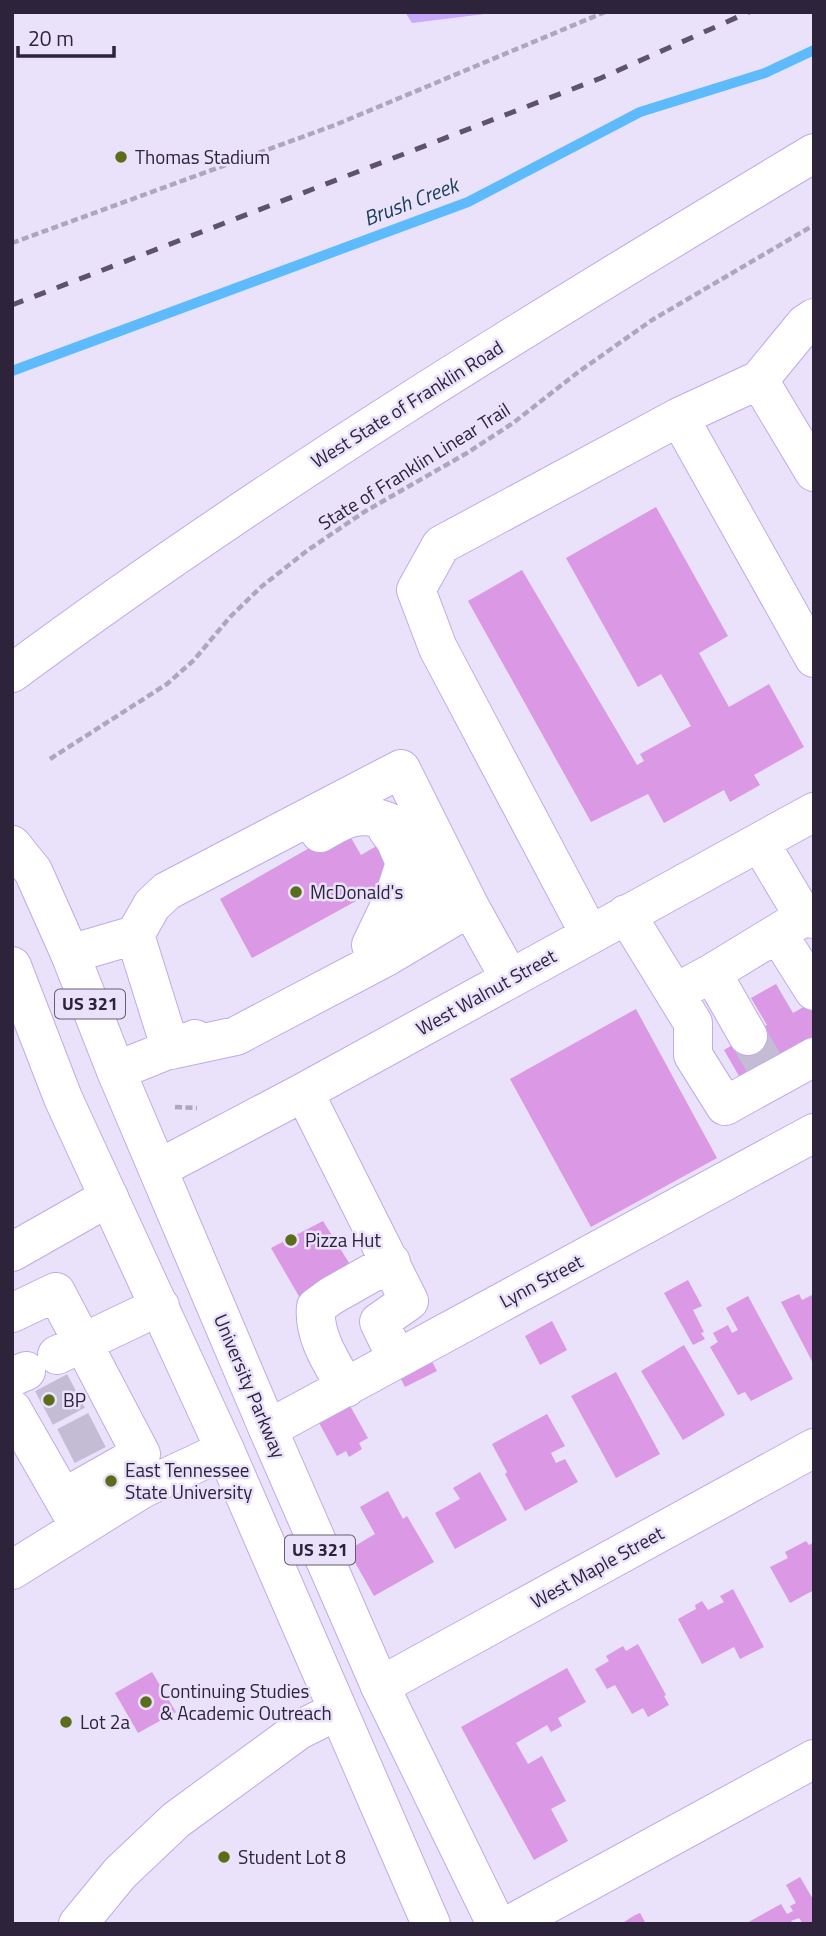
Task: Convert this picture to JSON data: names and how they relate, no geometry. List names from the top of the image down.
{
  "streets": {
    "main road": [
      "West State of Franklin Road",
      "West Walnut Street",
      "US 321",
      "Lynn Street",
      "University Parkway",
      "West Maple Street"
    ],
    "path": ["State of Franklin Linear Trail"]
  },
  "crossings": [
    ["West Walnut Street", "University Parkway"],
    ["Lynn Street", "University Parkway"],
    ["University Parkway", "West Maple Street"]
  ],
  "water": ["Brush Creek"],
  "places": [
    "Thomas Stadium",
    "McDonald's",
    "Pizza Hut",
    "BP",
    "East Tennessee State University",
    "Continuing Studies & Academic Outreach",
    "Lot 2a",
    "Student Lot 8"
  ],
  "scale_bar": "20 m"
}
